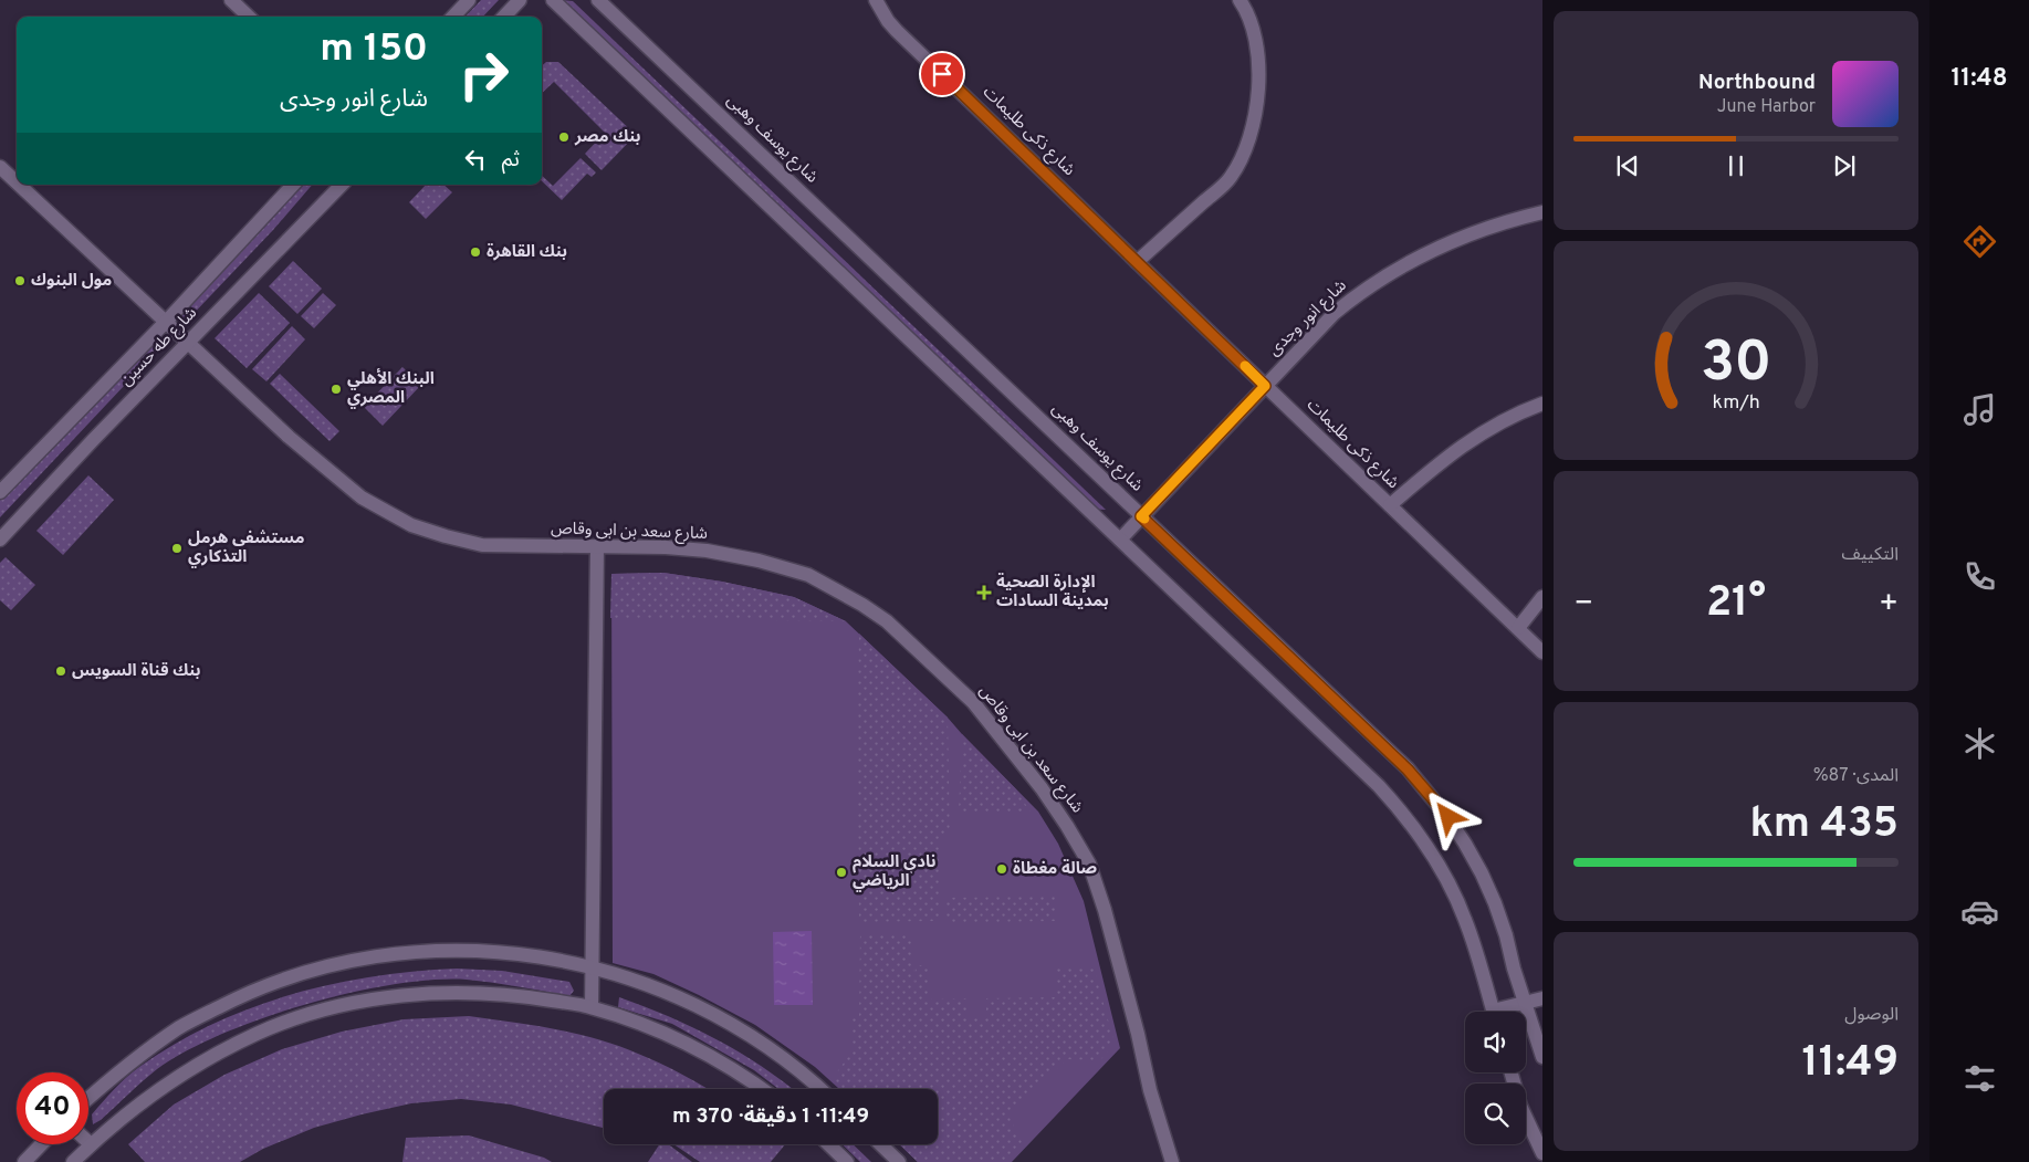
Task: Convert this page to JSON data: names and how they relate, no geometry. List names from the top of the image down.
{
  "streets": {
    "street": [
      "شارع ذكى طليمات",
      "شارع يوسف وهبى",
      "شارع انور وجدى",
      "شارع طه حسين",
      "شارع سعد بن ابى وقاص"
    ]
  },
  "crossings": [
    ["شارع ذكى طليمات", "شارع انور وجدى"],
    ["شارع يوسف وهبى", "شارع انور وجدى"],
    ["شارع طه حسين", "شارع سعد بن ابى وقاص"]
  ],
  "places": {
    "other": [
      "بنك مصر",
      "بنك القاهرة",
      "مول البنوك",
      "البنك الأهلي المصري",
      "مستشفى هرمل التذكاري",
      "بنك قناة السويس",
      "صالة مغطاة",
      "نادي السلام الرياضي"
    ],
    "health": ["الإدارة الصحية بمدينة السادات"]
  },
  "page": {
    "tabs": "11:48",
    "turn": ["150 m", "شارع انور وجدى"],
    "song": ["Northbound", "June Harbor"],
    "then": "ثم",
    "tile": [
      "التكييف",
      ["المدى · 87%", "435 km"],
      ["الوصول", "11:49"]
    ],
    "heat": ["−", "21°", "+"],
    "limit": "40",
    "trip": "11:49 · 1 دقيقة · 370 m",
    "gauge": ["30", "km/h"]
  }
}
